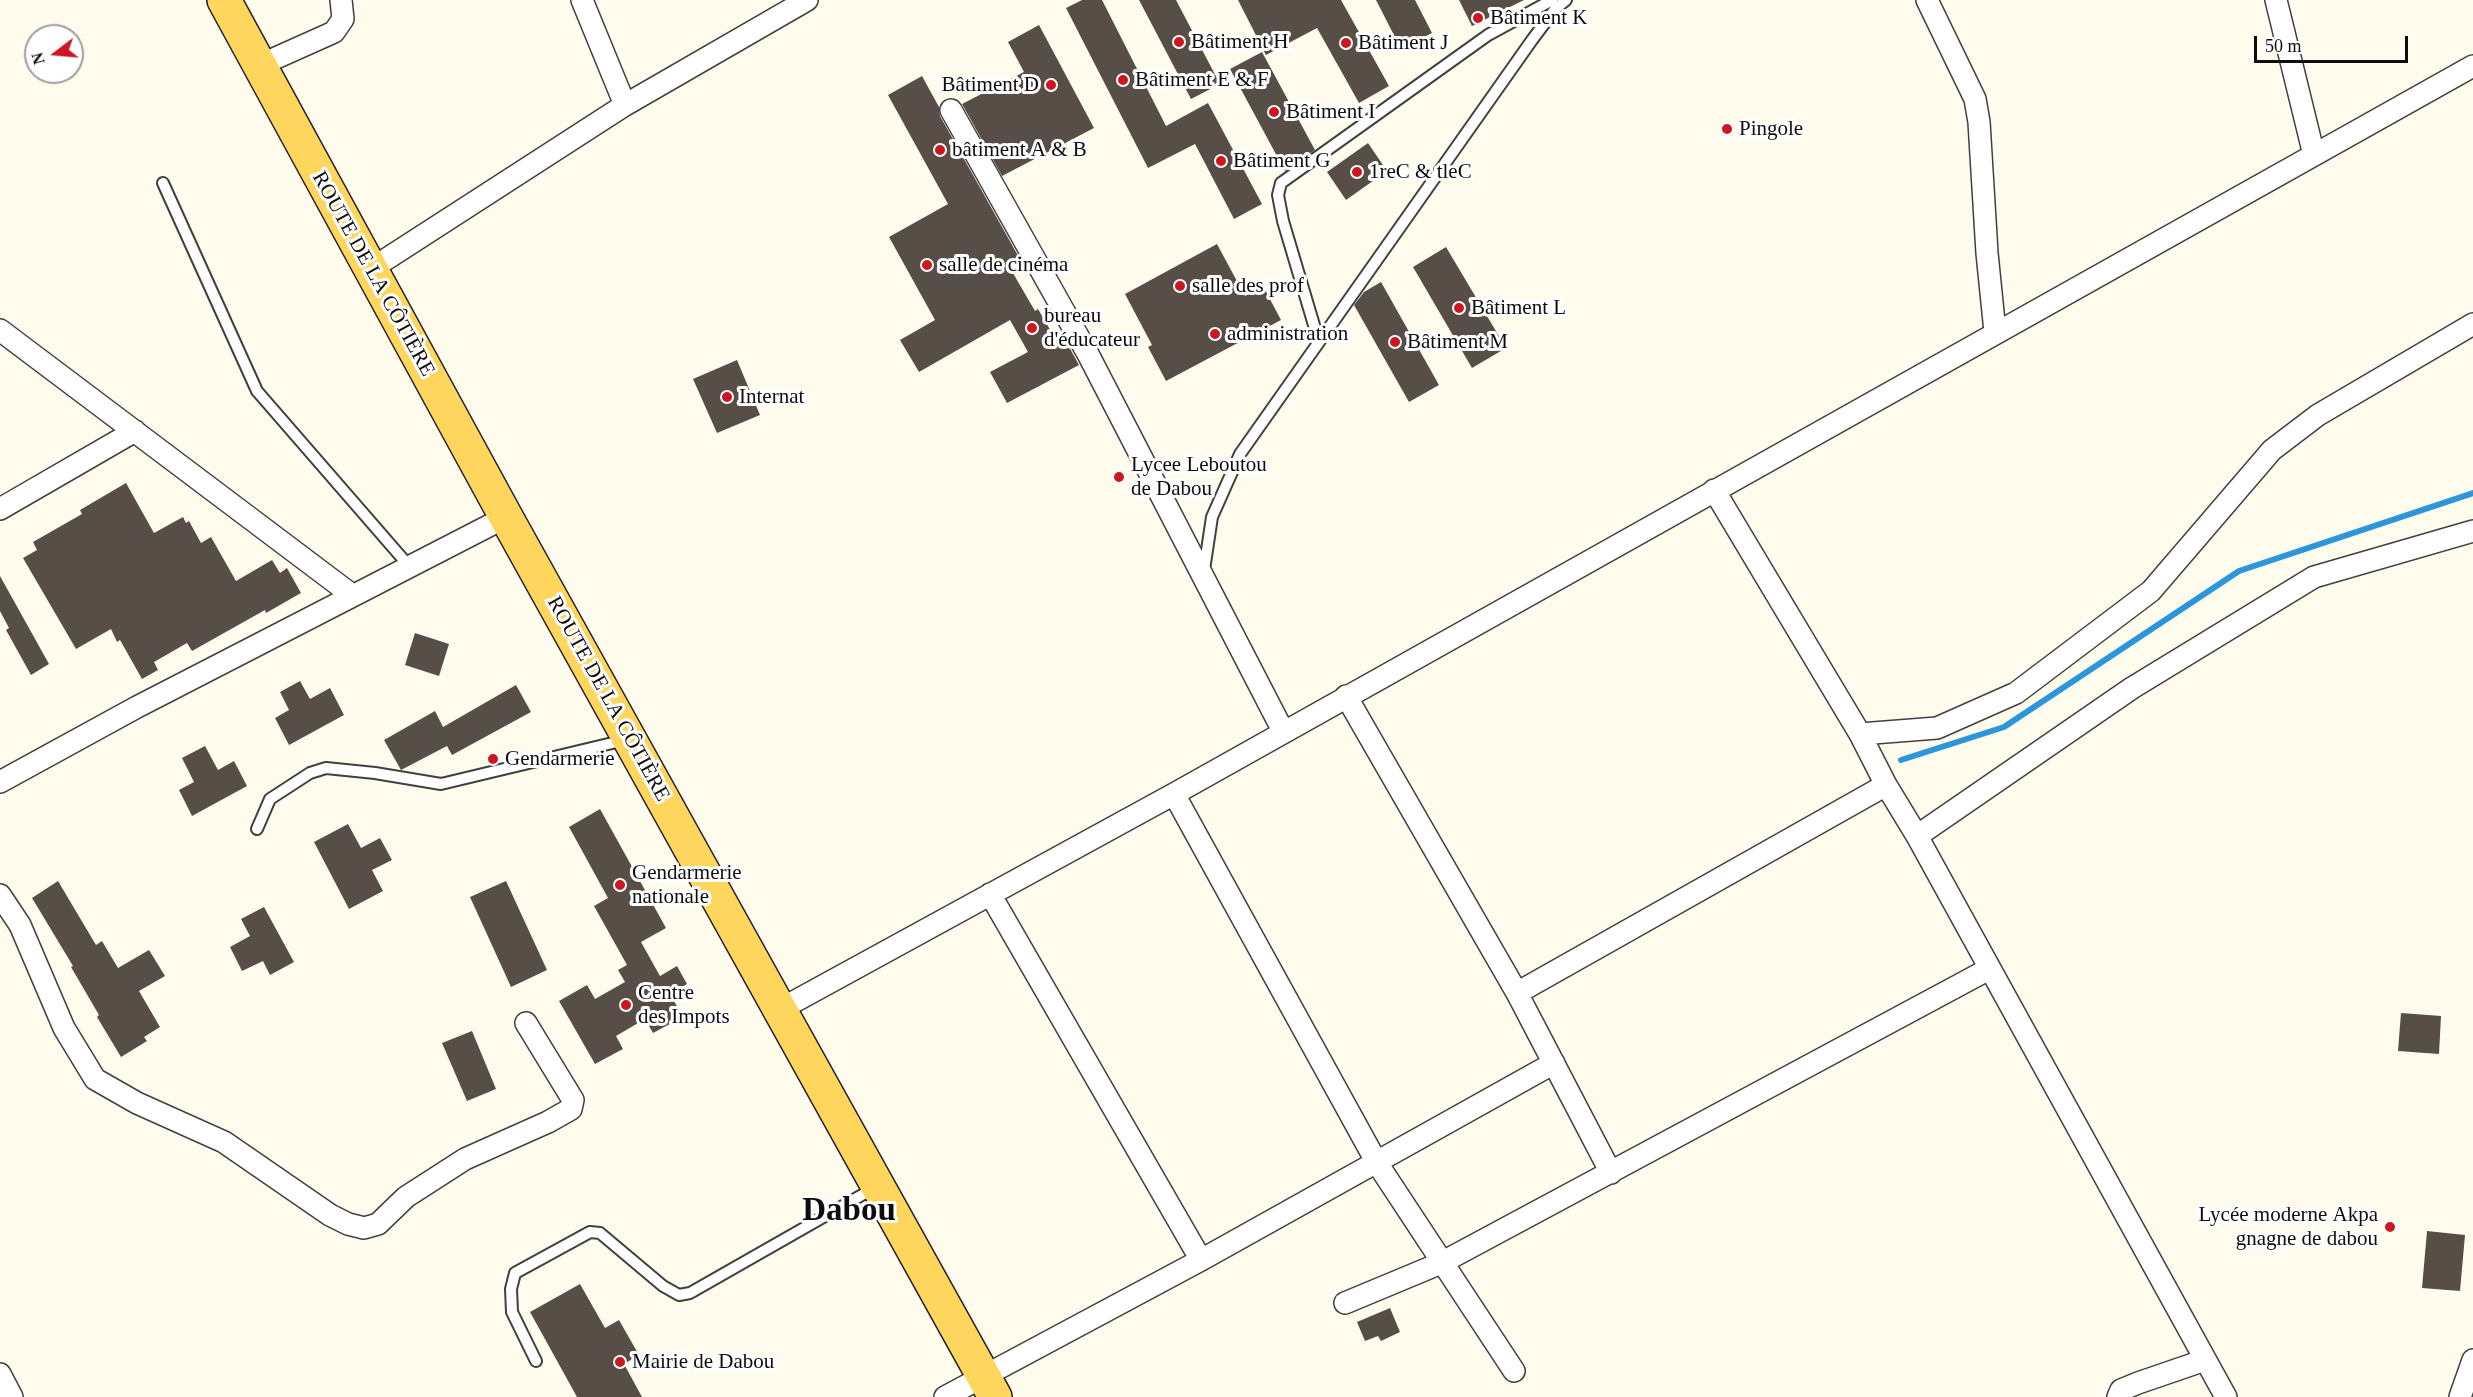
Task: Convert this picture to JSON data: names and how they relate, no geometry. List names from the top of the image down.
{
  "streets": {
    "main road": ["ROUTE DE LA CÔTIÈRE"]
  },
  "districts": ["Dabou"],
  "places": [
    "Bâtiment K",
    "Bâtiment H",
    "Bâtiment J",
    "Bâtiment E & F",
    "Bâtiment D",
    "Bâtiment I",
    "Pingole",
    "bâtiment A & B",
    "Bâtiment G",
    "1reC & tleC",
    "salle de cinéma",
    "salle des prof",
    "Bâtiment L",
    "bureau d'éducateur",
    "administration",
    "Bâtiment M",
    "Internat",
    "Lycee Leboutou de Dabou",
    "Gendarmerie",
    "Gendarmerie nationale",
    "Centre des Impots",
    "Lycée moderne Akpa gnagne de dabou",
    "Mairie de Dabou"
  ],
  "scale_bar": "50 m",
  "north": "left"
}
